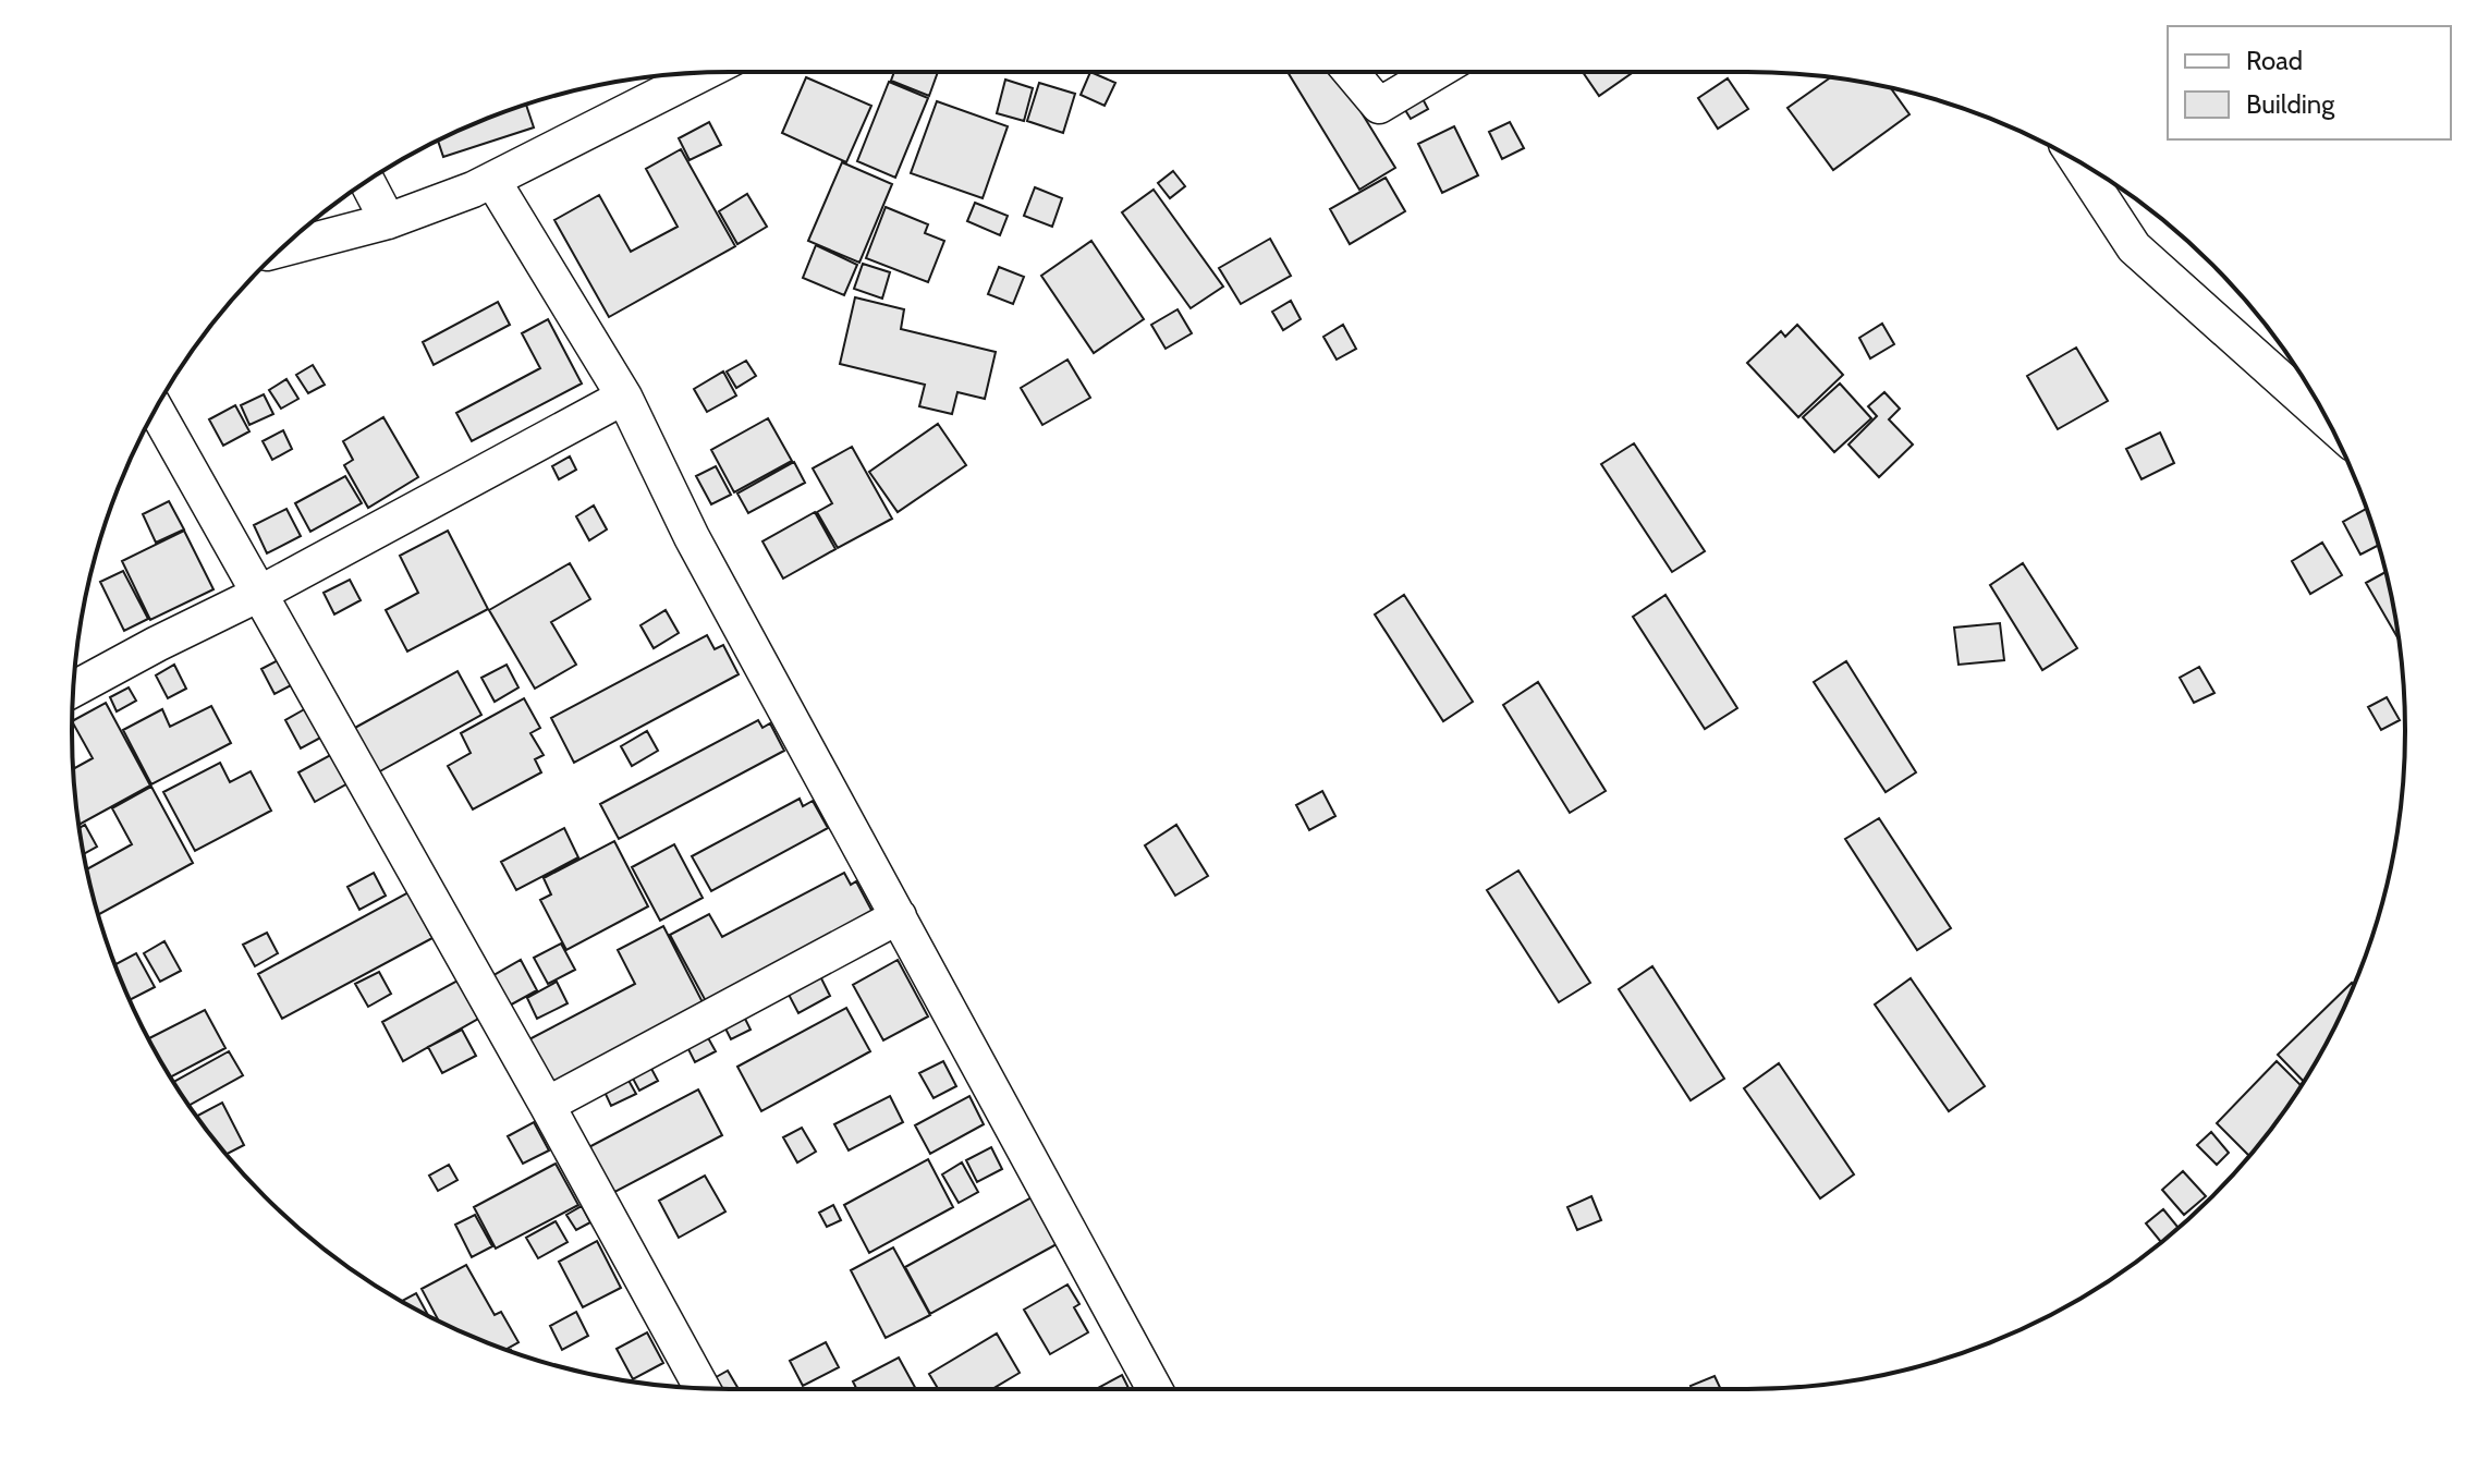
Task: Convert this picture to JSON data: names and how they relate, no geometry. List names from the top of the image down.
{
  "legend": ["Road", "Building"]
}
